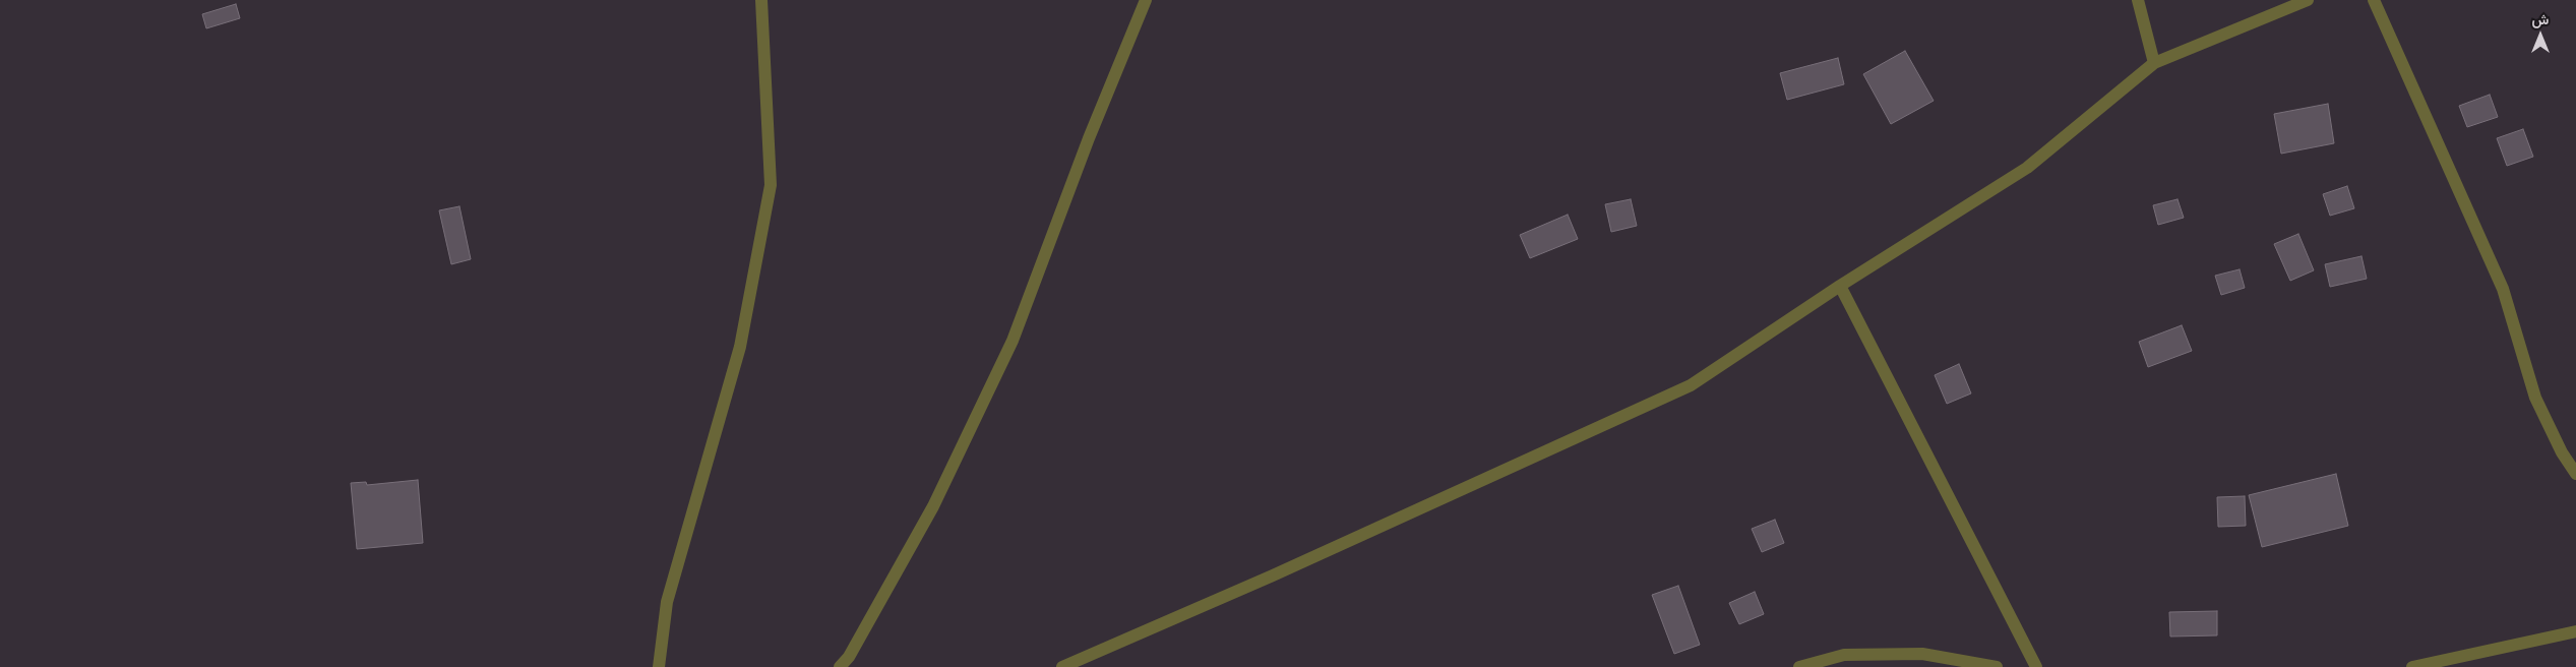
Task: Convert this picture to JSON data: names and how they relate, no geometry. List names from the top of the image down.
{
  "north": "top"
}
